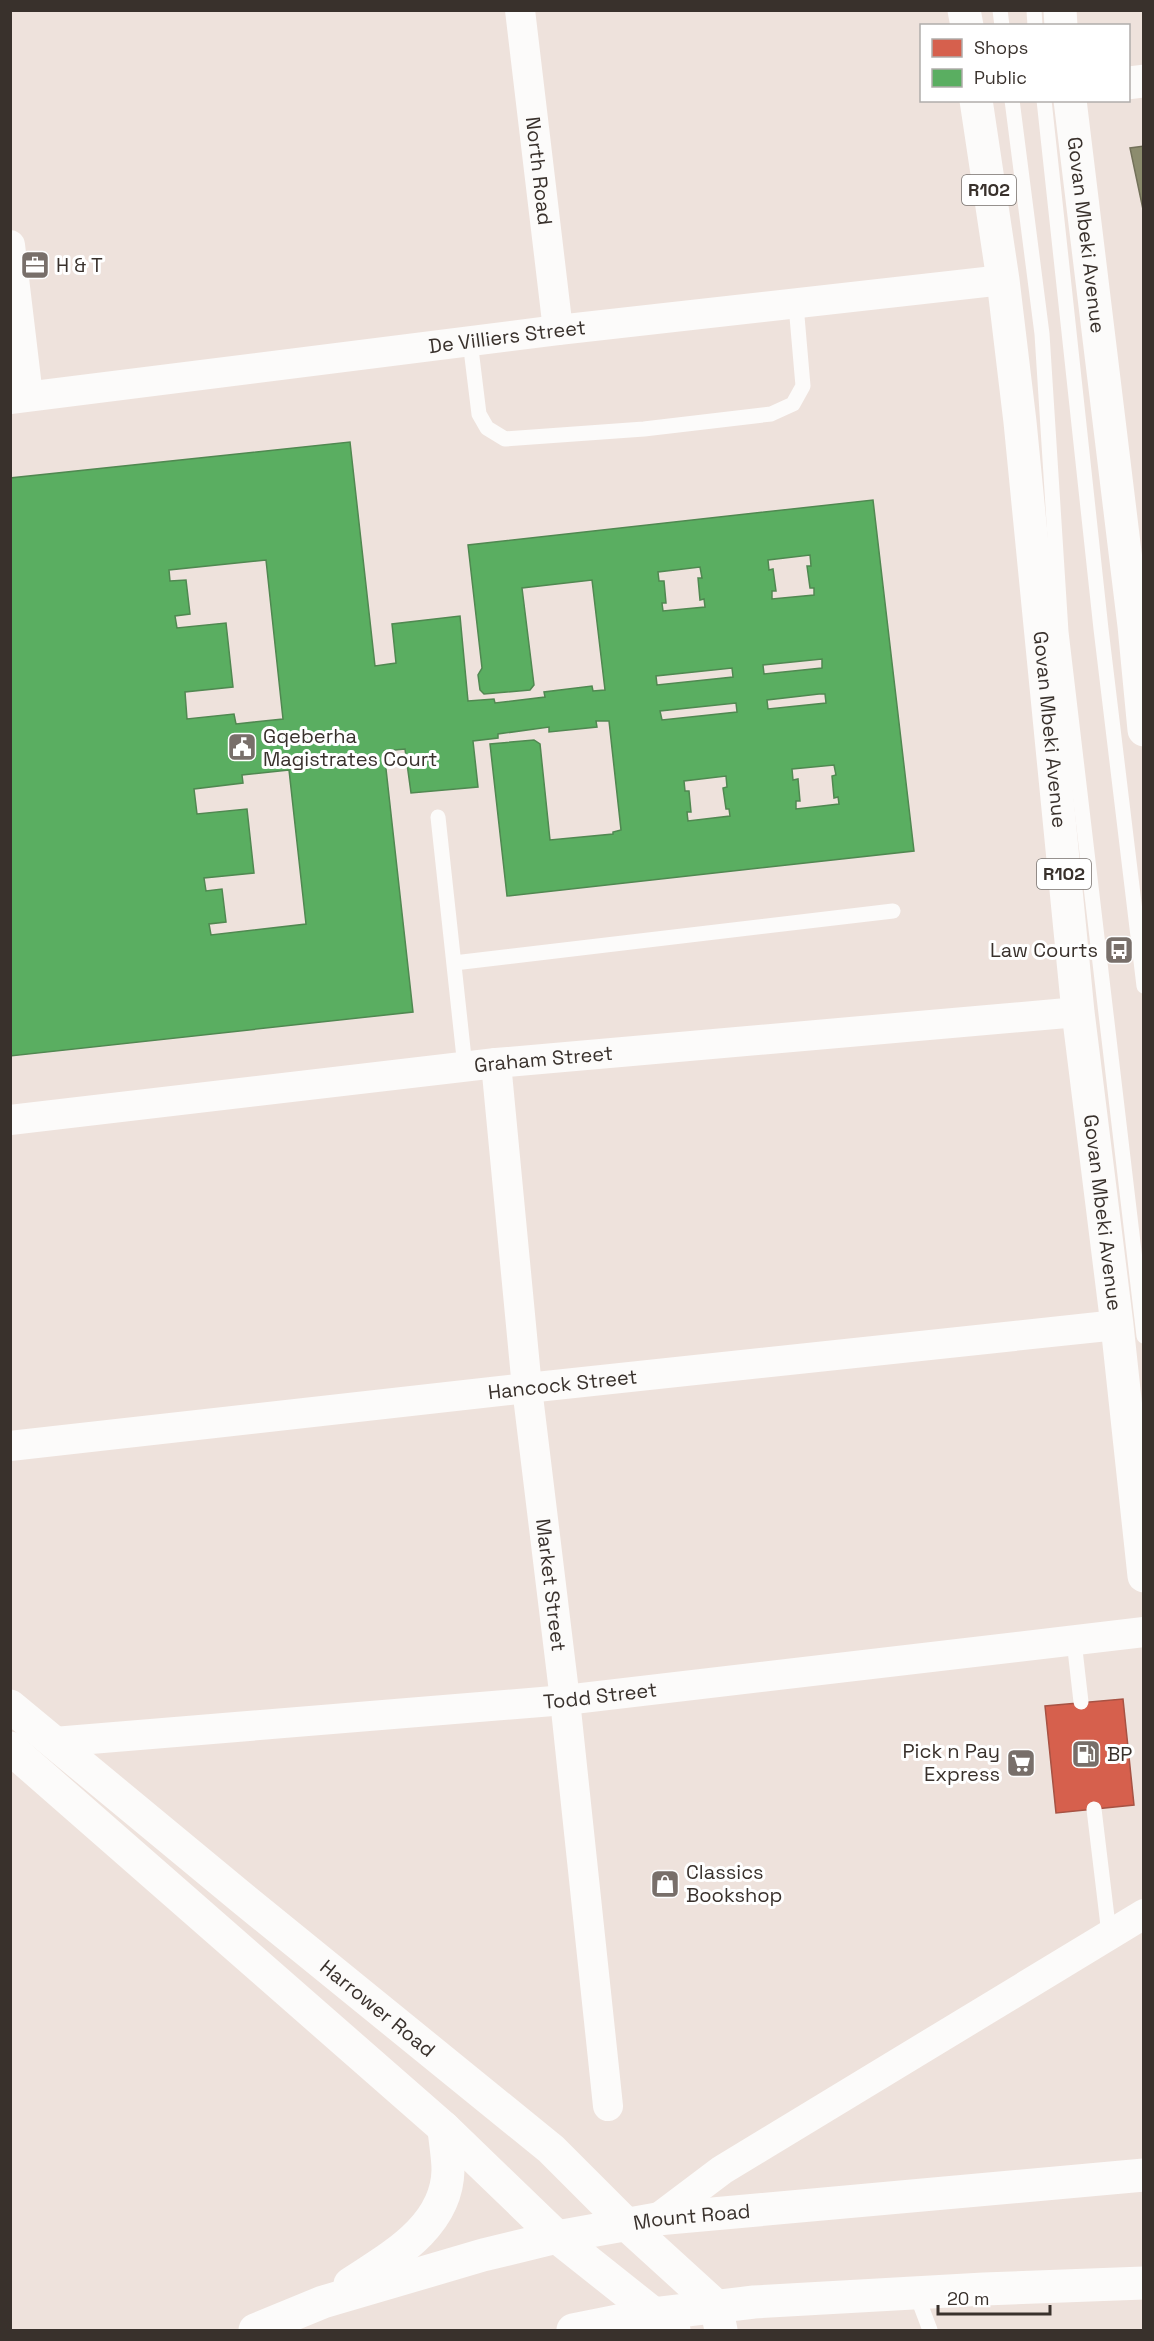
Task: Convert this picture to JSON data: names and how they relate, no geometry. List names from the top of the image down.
{
  "streets": {
    "main road": [
      "R102",
      "Govan Mbeki Avenue",
      "Harrower Road",
      "Mount Road"
    ],
    "street": [
      "North Road",
      "De Villiers Street",
      "Graham Street",
      "Hancock Street",
      "Market Street",
      "Todd Street"
    ]
  },
  "crossings": [
    ["North Road", "De Villiers Street"],
    ["Govan Mbeki Avenue", "De Villiers Street"],
    ["Govan Mbeki Avenue", "Graham Street"],
    ["Govan Mbeki Avenue", "Hancock Street"],
    ["Graham Street", "Market Street"],
    ["Hancock Street", "Market Street"],
    ["Market Street", "Todd Street"],
    ["Todd Street", "Harrower Road"],
    ["Harrower Road", "Mount Road"]
  ],
  "places": {
    "office": ["H & T"],
    "public building": ["Gqeberha Magistrates Court"],
    "bus stop": ["Law Courts"],
    "fuel station": ["BP"],
    "supermarket": ["Pick n Pay Express"],
    "shop": ["Classics Bookshop"]
  },
  "legend": ["Shops", "Public"],
  "scale_bar": "20 m"
}
